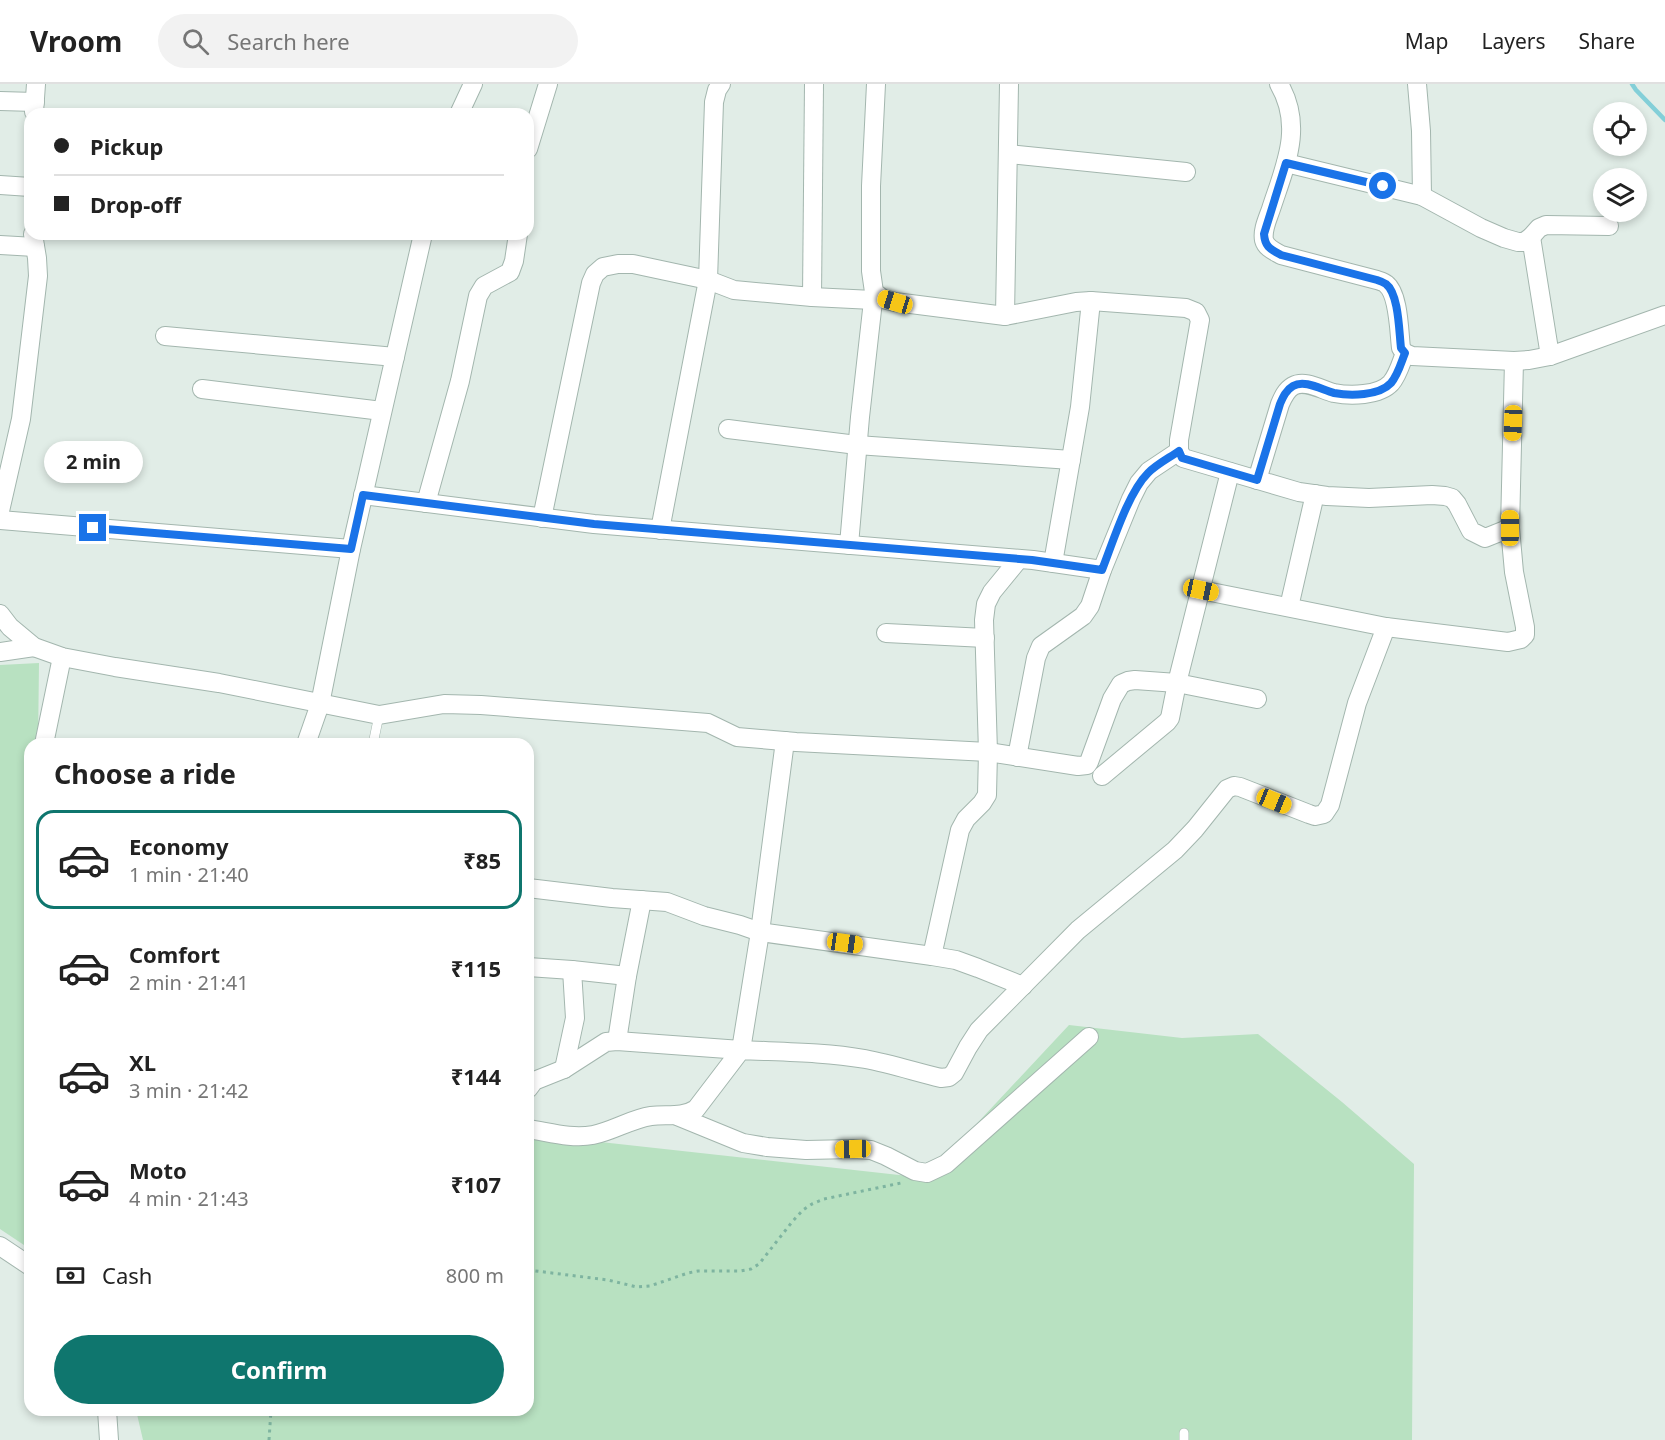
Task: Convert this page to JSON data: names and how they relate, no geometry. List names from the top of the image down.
{
  "page": {
    "header": "Vroom",
    "search": "Search here",
    "nav": ["Map", "Layers", "Share"],
    "banner": ["Pickup", "Drop-off"],
    "bubble": "2 min",
    "heading": "Choose a ride",
    "list": [
      {
        "name": "Economy",
        "note": "1 min · 21:40",
        "value": "₹85"
      },
      {
        "name": "Comfort",
        "note": "2 min · 21:41",
        "value": "₹115"
      },
      {
        "name": "XL",
        "note": "3 min · 21:42",
        "value": "₹144"
      },
      {
        "name": "Moto",
        "note": "4 min · 21:43",
        "value": "₹107"
      }
    ],
    "pay": ["Cash", "800 m"],
    "buttons": "Confirm"
  }
}
